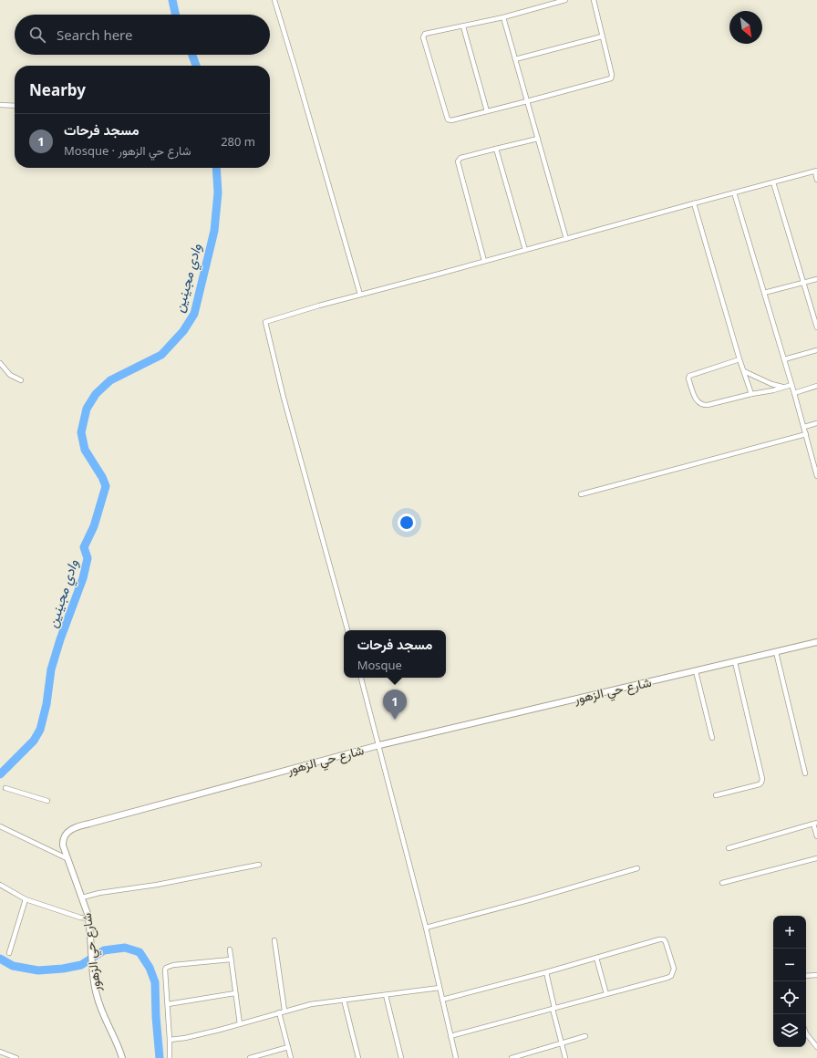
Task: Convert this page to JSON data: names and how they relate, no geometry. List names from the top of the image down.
{
  "streets": {
    "street": ["شارع حي الزهور"]
  },
  "water": ["وادي مجينين"],
  "north": "bottom right",
  "page": {
    "search": "Search here",
    "heading": "Nearby",
    "list": [
      {
        "mark": "1",
        "name": "مسجد فرحات",
        "note": "Mosque · شارع حي الزهور",
        "value": "280 m"
      }
    ],
    "popup": ["مسجد فرحات", "Mosque"],
    "pins": "1",
    "map_buttons": ["+", "−"]
  }
}
